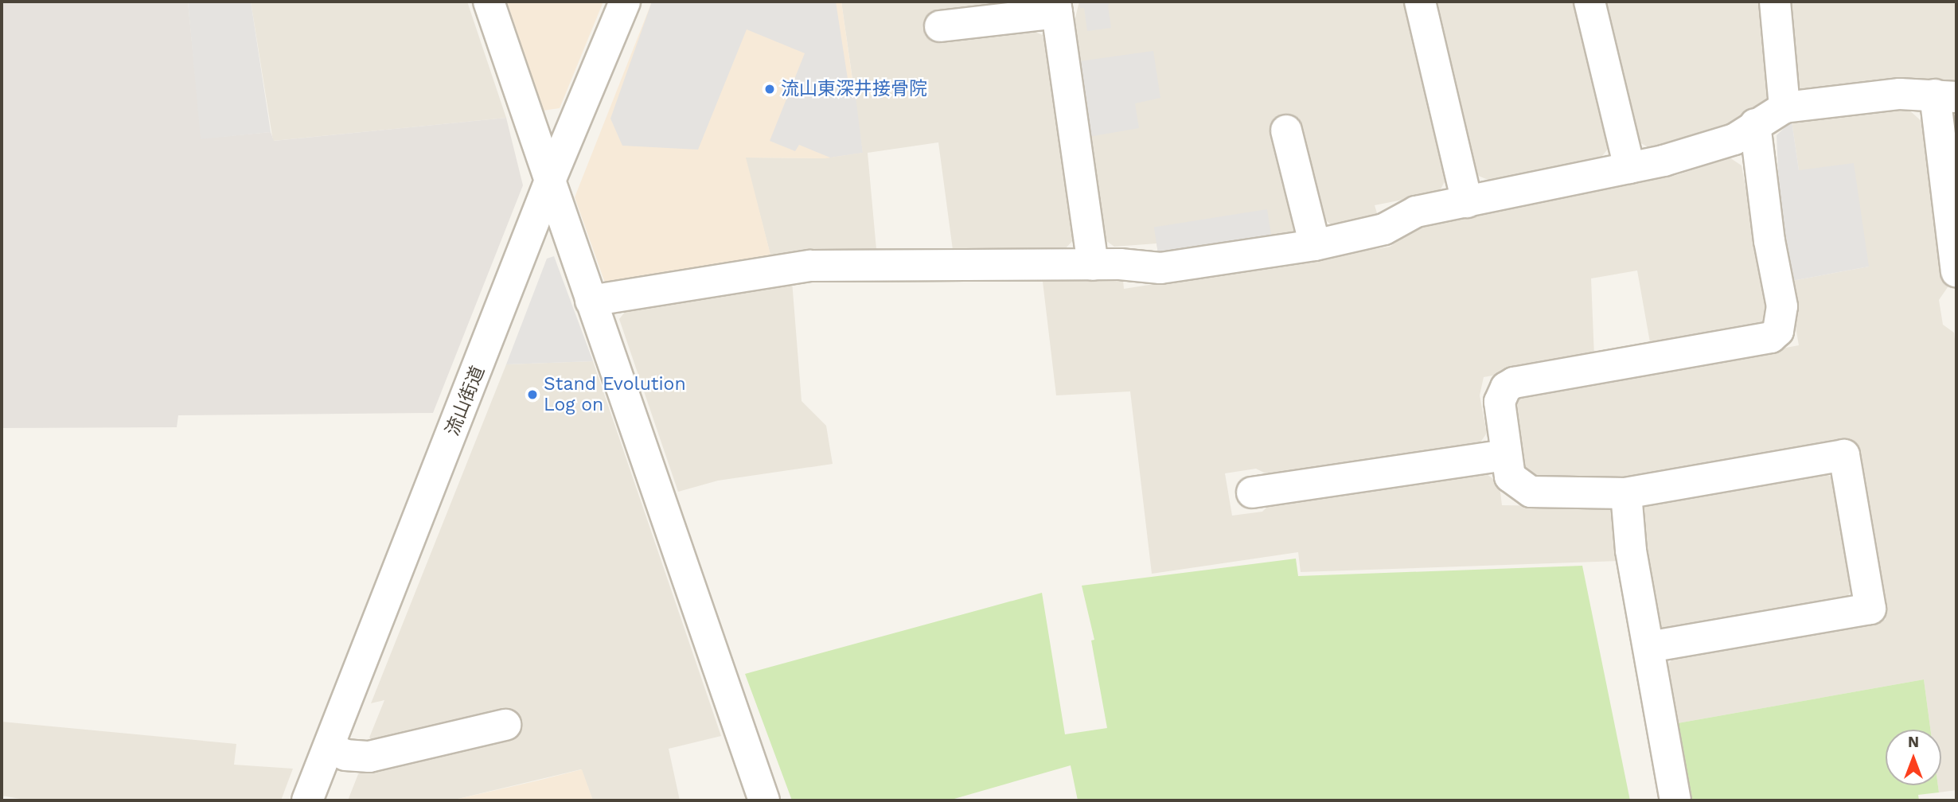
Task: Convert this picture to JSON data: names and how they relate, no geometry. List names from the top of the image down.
{
  "streets": {
    "street": ["流山街道"]
  },
  "places": ["流山東深井接骨院", "Stand Evolution Log on"],
  "north": "top"
}
